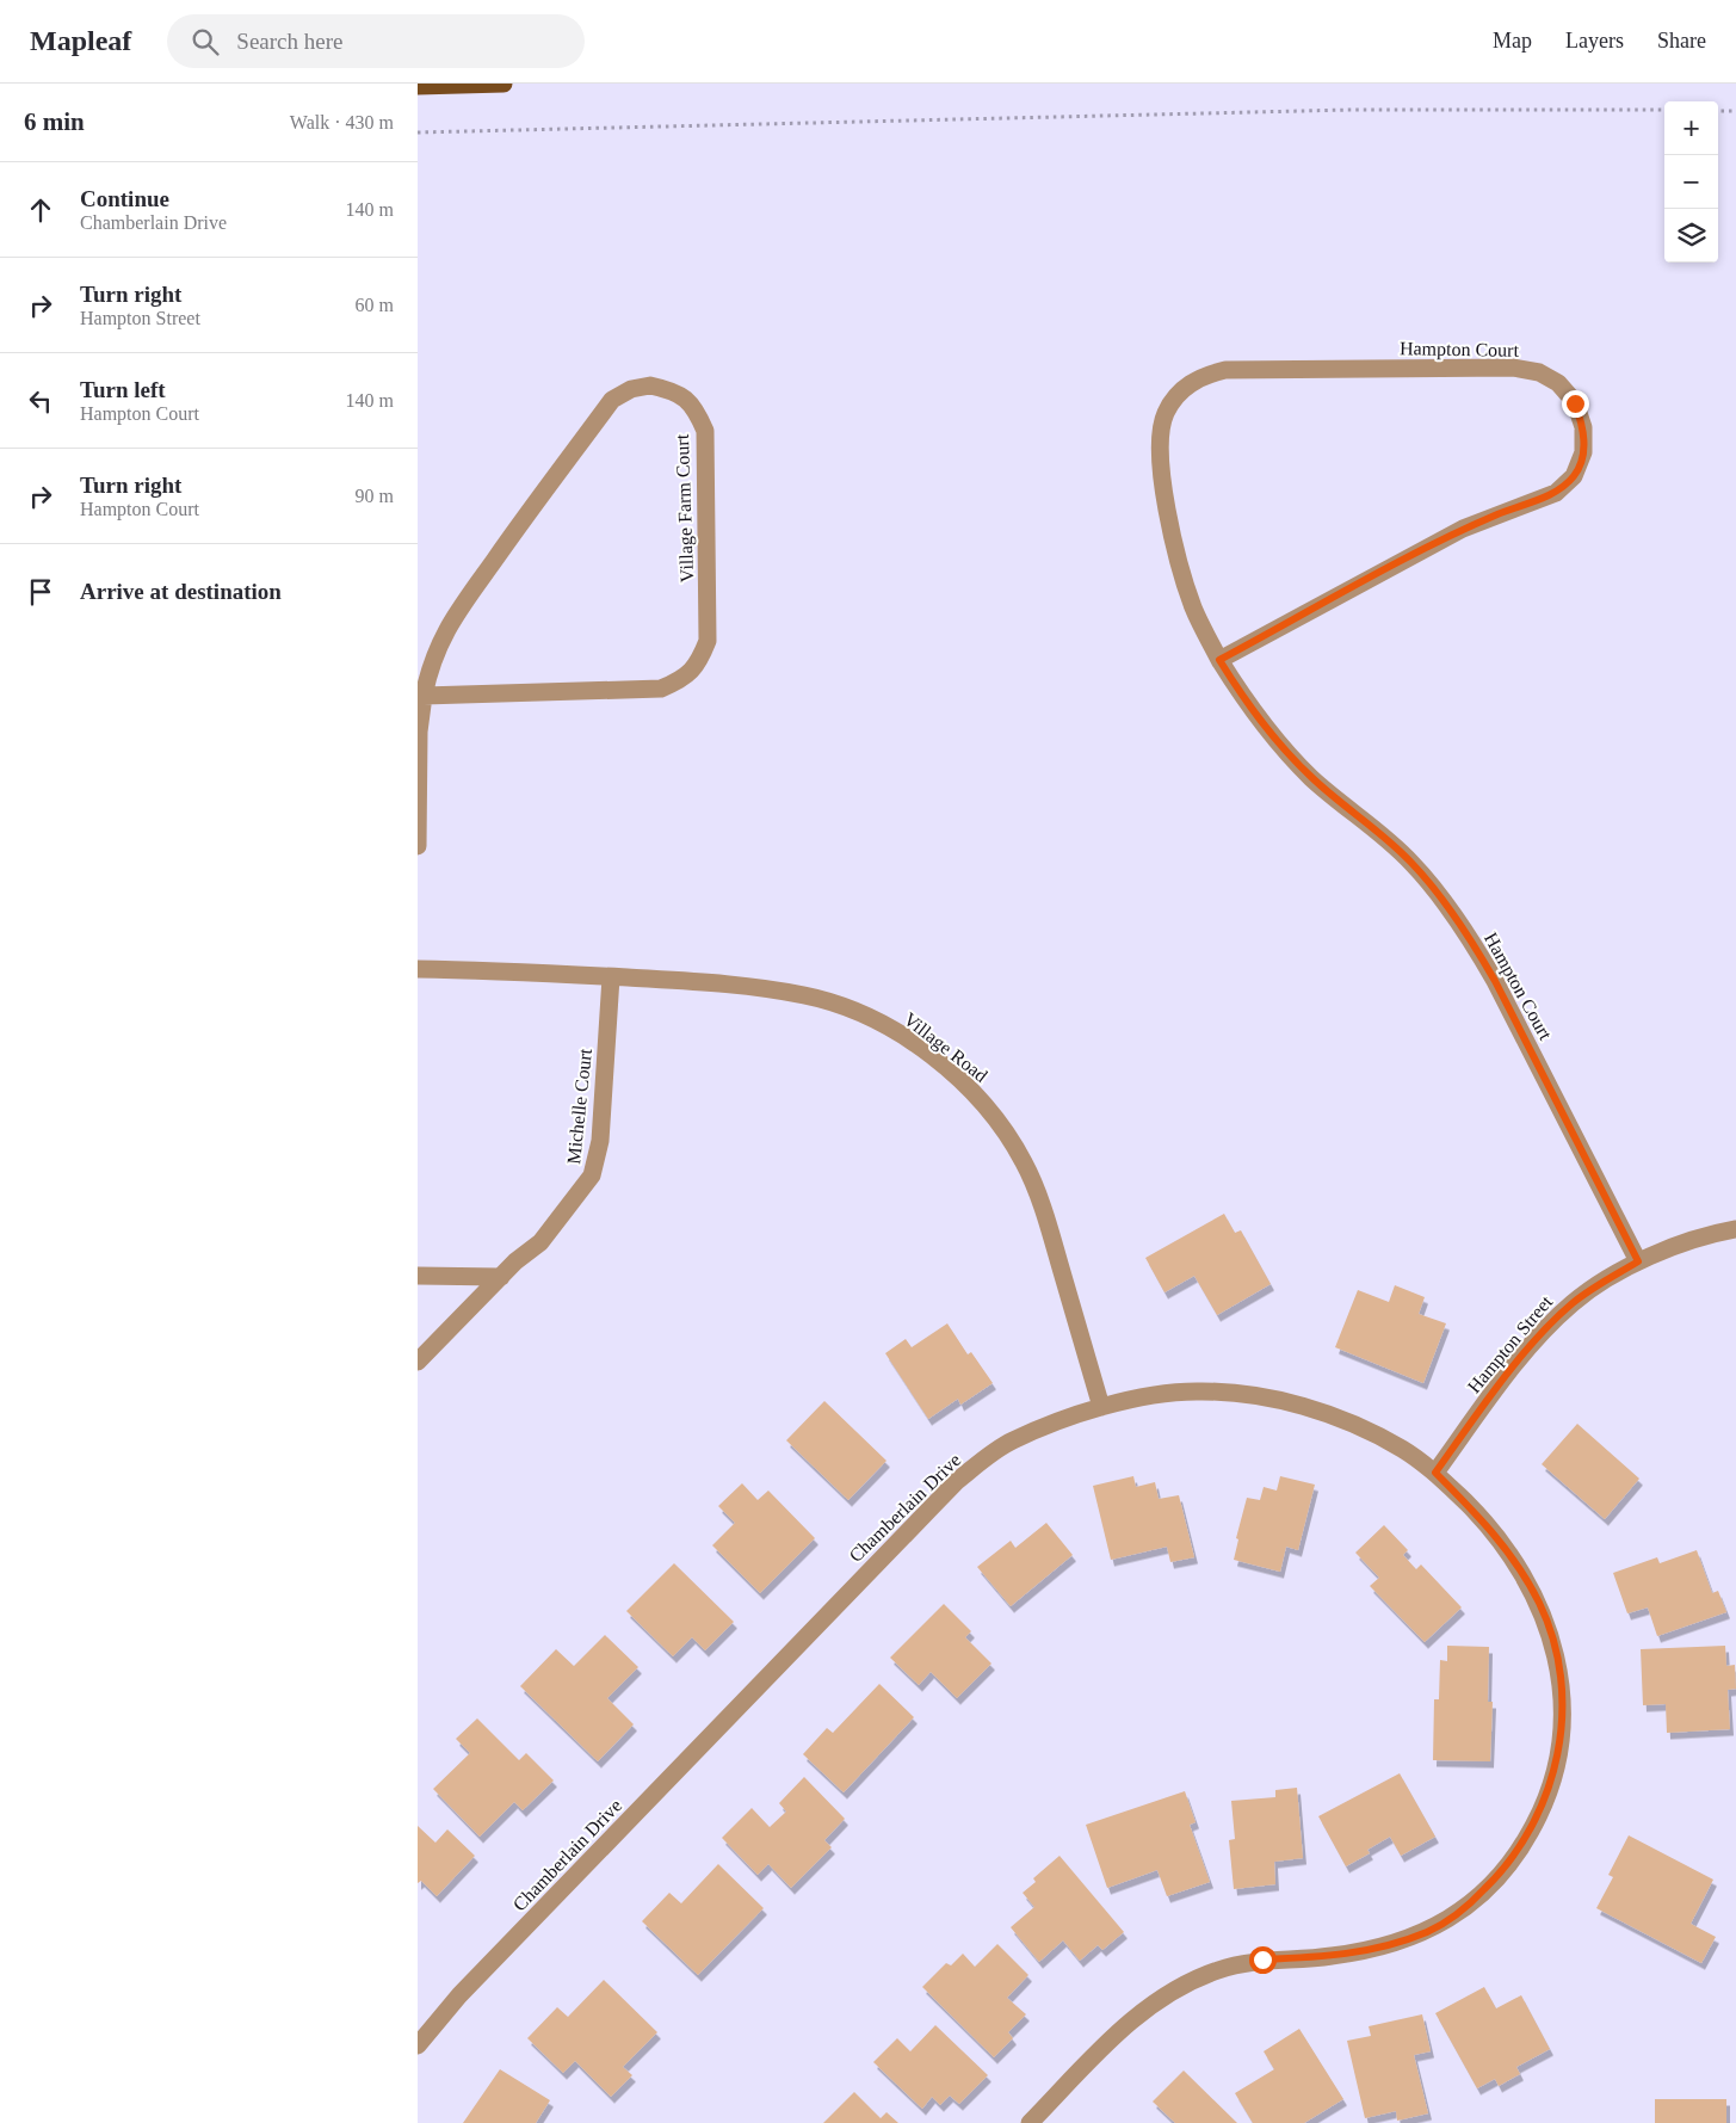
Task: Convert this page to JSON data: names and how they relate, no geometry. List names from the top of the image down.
{
  "streets": {
    "street": [
      "Hampton Court",
      "Village Farm Court",
      "Village Road",
      "Michelle Court",
      "Hampton Street",
      "Chamberlain Drive"
    ]
  },
  "crossings": [
    ["Hampton Court", "Hampton Street"],
    ["Village Road", "Michelle Court"],
    ["Village Road", "Chamberlain Drive"],
    ["Hampton Street", "Chamberlain Drive"]
  ],
  "page": {
    "header": "Mapleaf",
    "search": "Search here",
    "nav": ["Map", "Layers", "Share"],
    "heading": ["6 min", "Walk · 430 m"],
    "map_buttons": ["+", "−"],
    "list": [
      ["Continue", "Chamberlain Drive", "140 m"],
      ["Turn right", "Hampton Street", "60 m"],
      ["Turn left", "Hampton Court", "140 m"],
      ["Turn right", "Hampton Court", "90 m"],
      "Arrive at destination"
    ]
  }
}
